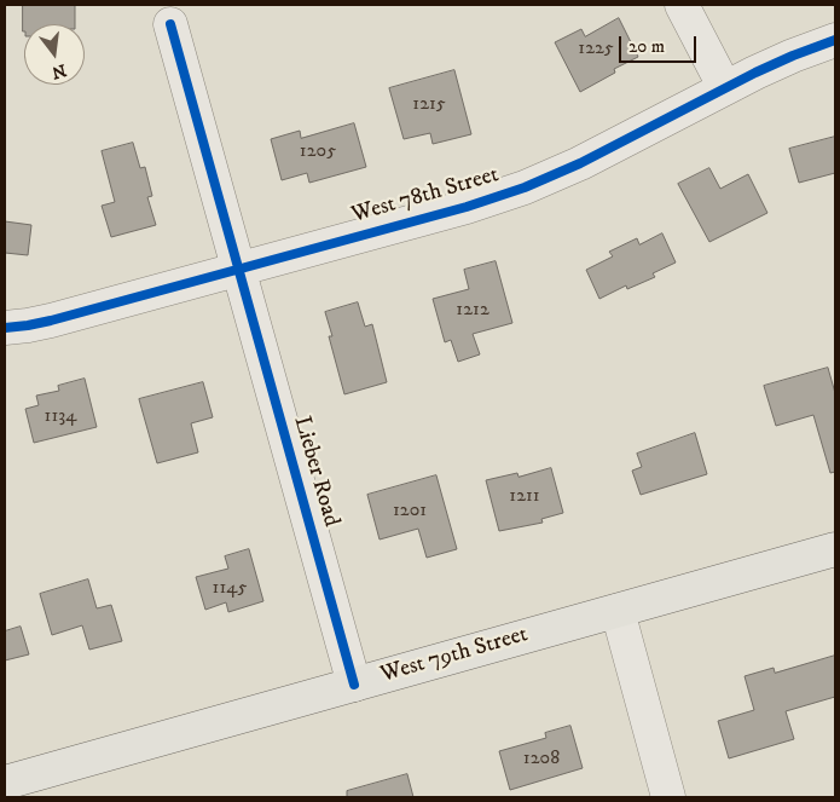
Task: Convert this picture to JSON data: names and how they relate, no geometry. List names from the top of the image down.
{
  "streets": {
    "main road": ["West 79th Street"],
    "street": ["West 78th Street", "Lieber Road"]
  },
  "crossings": [
    ["West 78th Street", "Lieber Road"],
    ["Lieber Road", "West 79th Street"]
  ],
  "house_numbers": [
    "1225",
    "1215",
    "1205",
    "1212",
    "1134",
    "1211",
    "1201",
    "1145",
    "1208"
  ],
  "scale_bar": "20 m",
  "north": "bottom"
}
